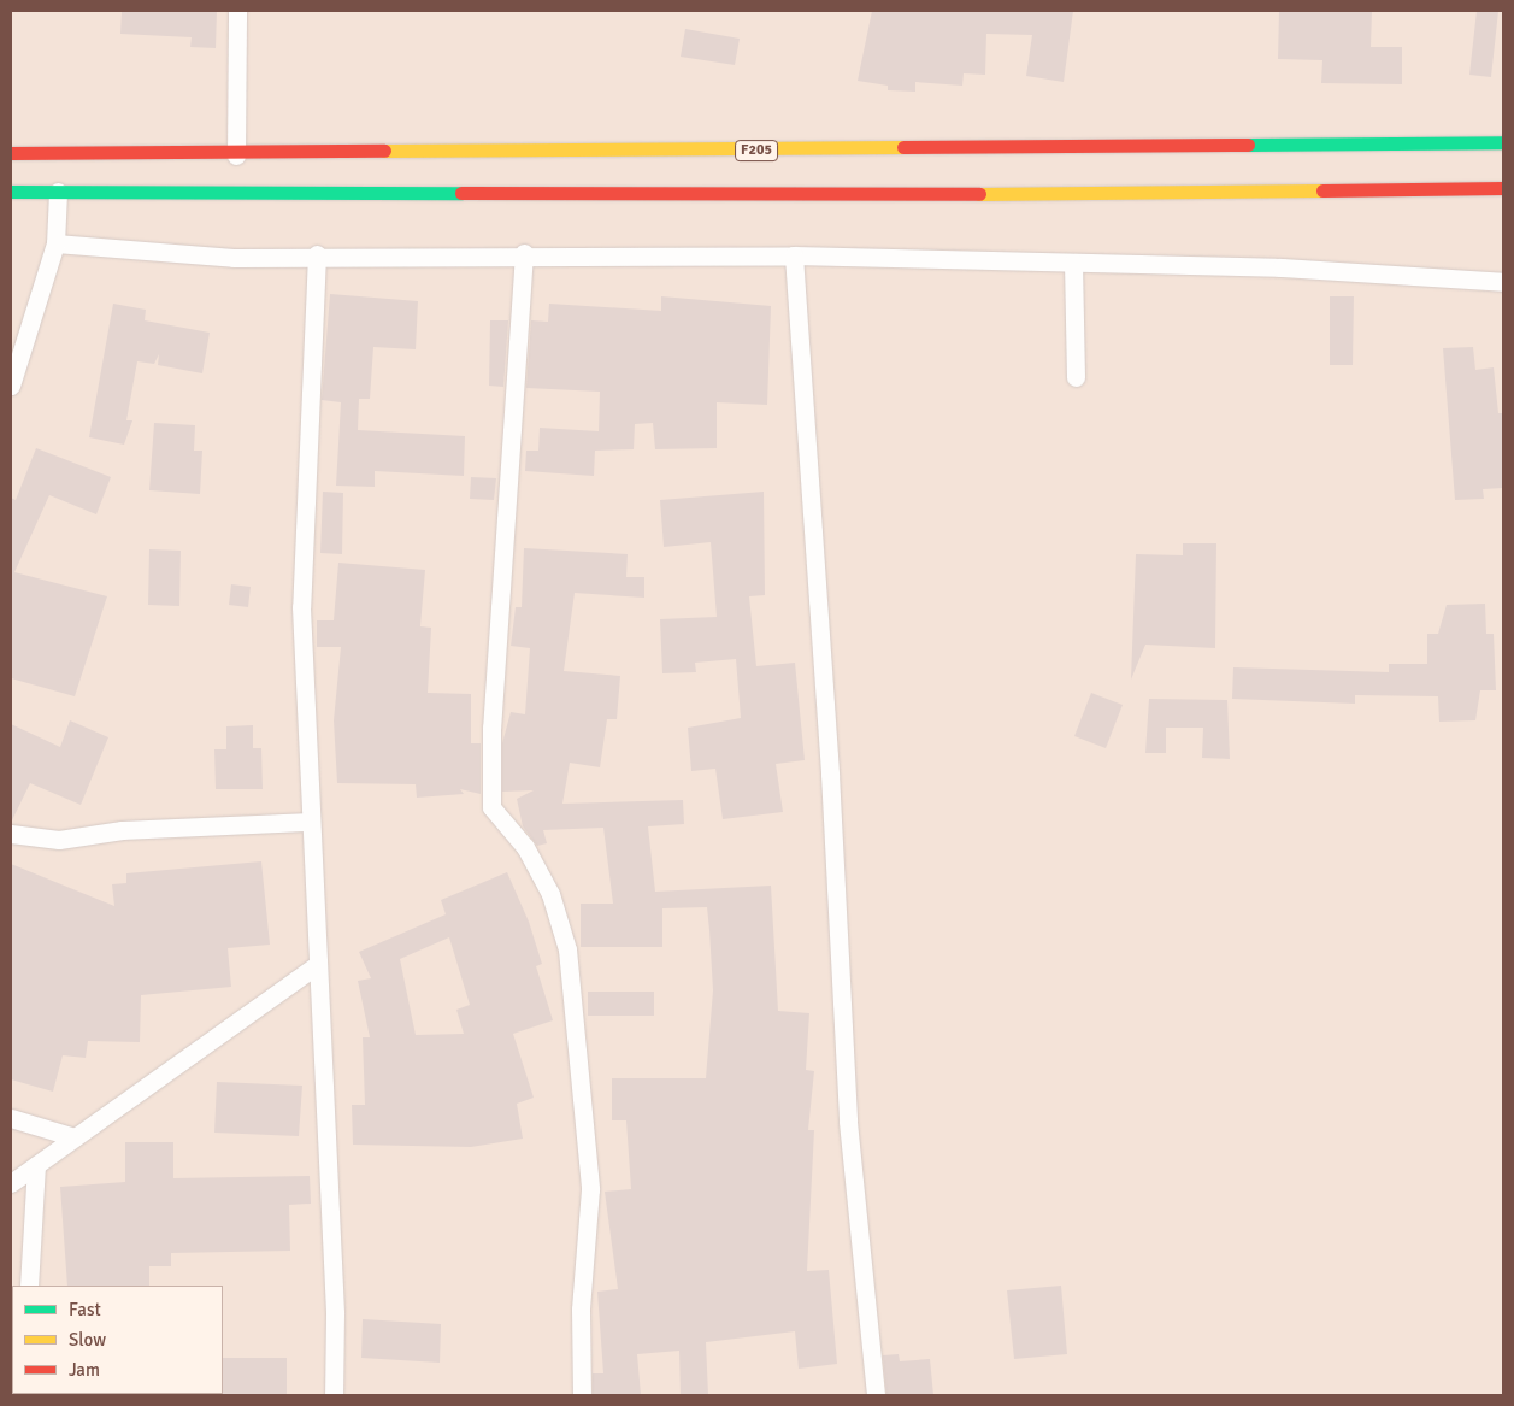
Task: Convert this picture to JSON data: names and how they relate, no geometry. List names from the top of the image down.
{
  "streets": {
    "main road": ["F205"]
  },
  "legend": ["Fast", "Slow", "Jam"]
}
